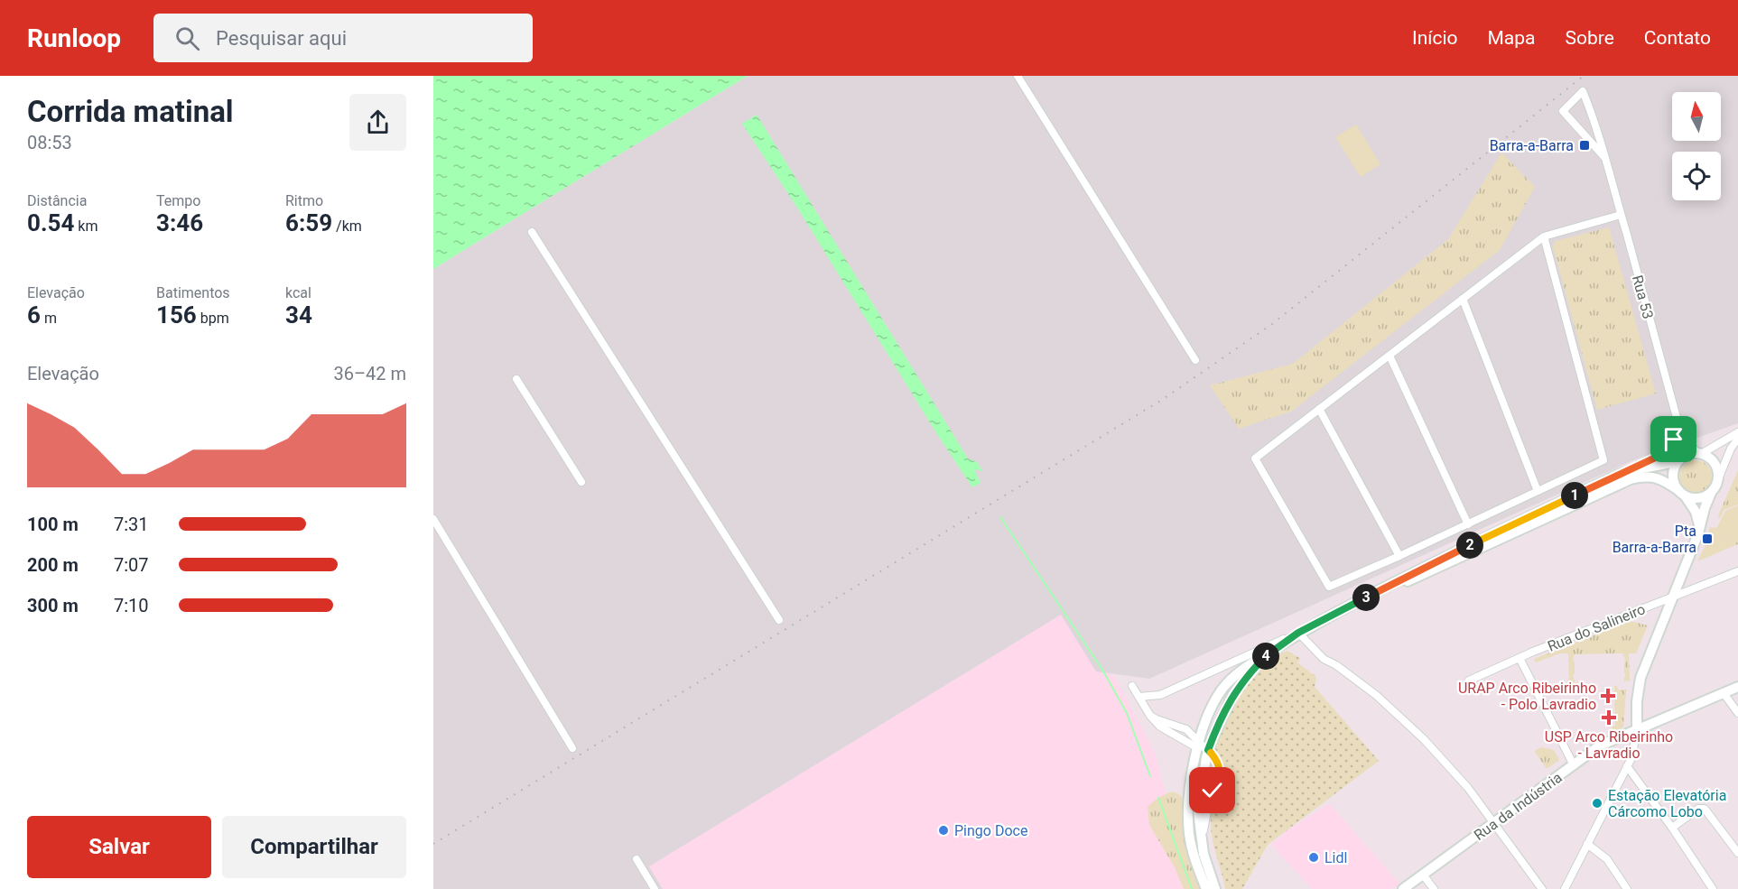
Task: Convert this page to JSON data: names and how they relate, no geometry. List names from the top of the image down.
{
  "streets": {
    "street": ["Rua 53", "Rua do Salineiro", "Rua da Indústria"]
  },
  "places": {
    "transit": ["Barra-a-Barra", "Pta Barra-a-Barra"],
    "health": ["URAP Arco Ribeirinho - Polo Lavradio", "USP Arco Ribeirinho - Lavradio"],
    "other": ["Estação Elevatória Cárcomo Lobo", "Pingo Doce", "Lidl"]
  },
  "north": "top",
  "page": {
    "header": "Runloop",
    "search": "Pesquisar aqui",
    "nav": [
      "Início",
      "Mapa",
      "Sobre",
      "Contato"
    ],
    "heading": ["Corrida matinal", "08:53"],
    "stats": [
      ["Distância", "0.54 km"],
      ["Tempo", "3:46"],
      ["Ritmo", "6:59 /km"],
      ["Elevação", "6 m"],
      ["Batimentos", "156 bpm"],
      ["kcal", "34"]
    ],
    "chart": ["Elevação", "36–42 m"],
    "pins": [
      "1",
      "2",
      "3",
      "4"
    ],
    "list": [
      {
        "name": "100 m",
        "note": "7:31"
      },
      {
        "name": "200 m",
        "note": "7:07"
      },
      {
        "name": "300 m",
        "note": "7:10"
      }
    ],
    "buttons": ["Salvar", "Compartilhar"]
  }
}
